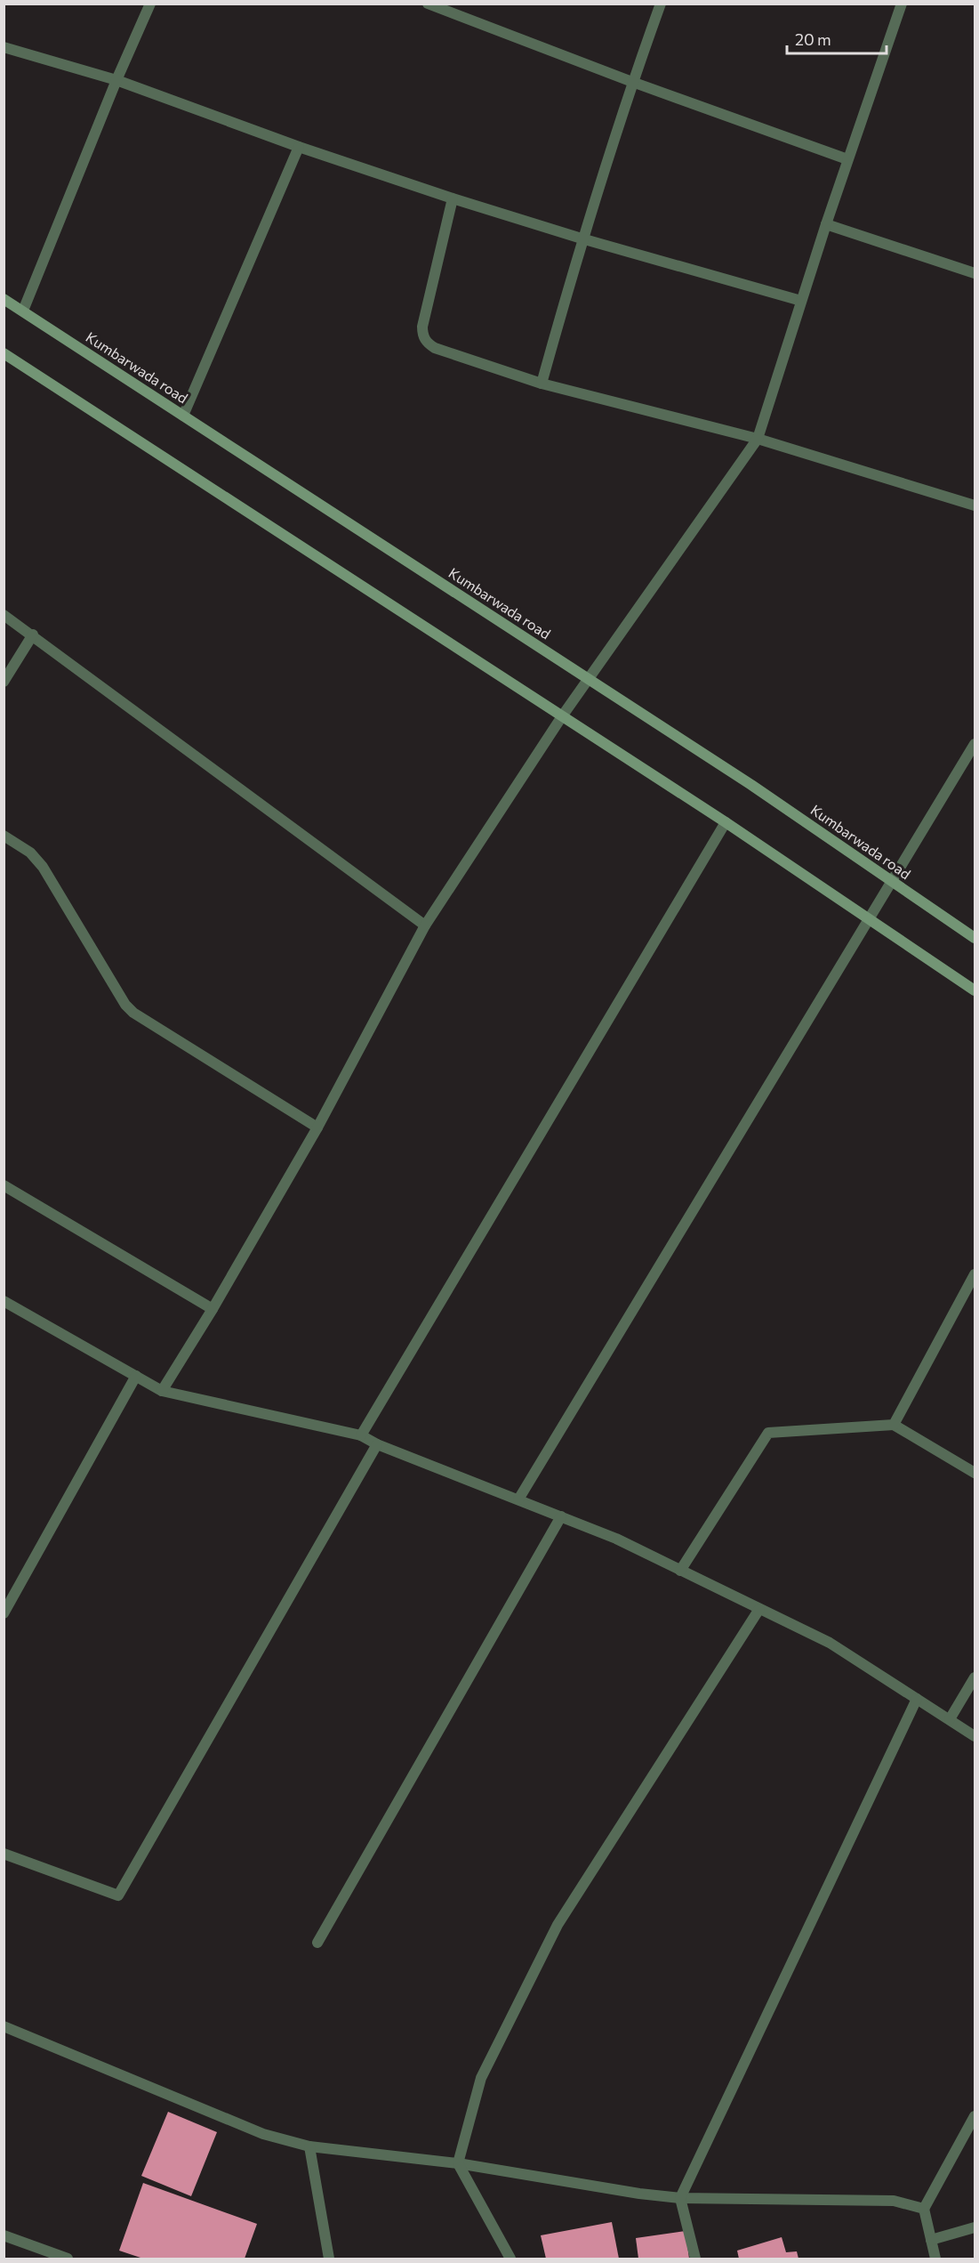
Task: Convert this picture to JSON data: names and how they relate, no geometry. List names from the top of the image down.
{
  "streets": {
    "street": ["Kumbarwada road"]
  },
  "scale_bar": "20 m"
}
